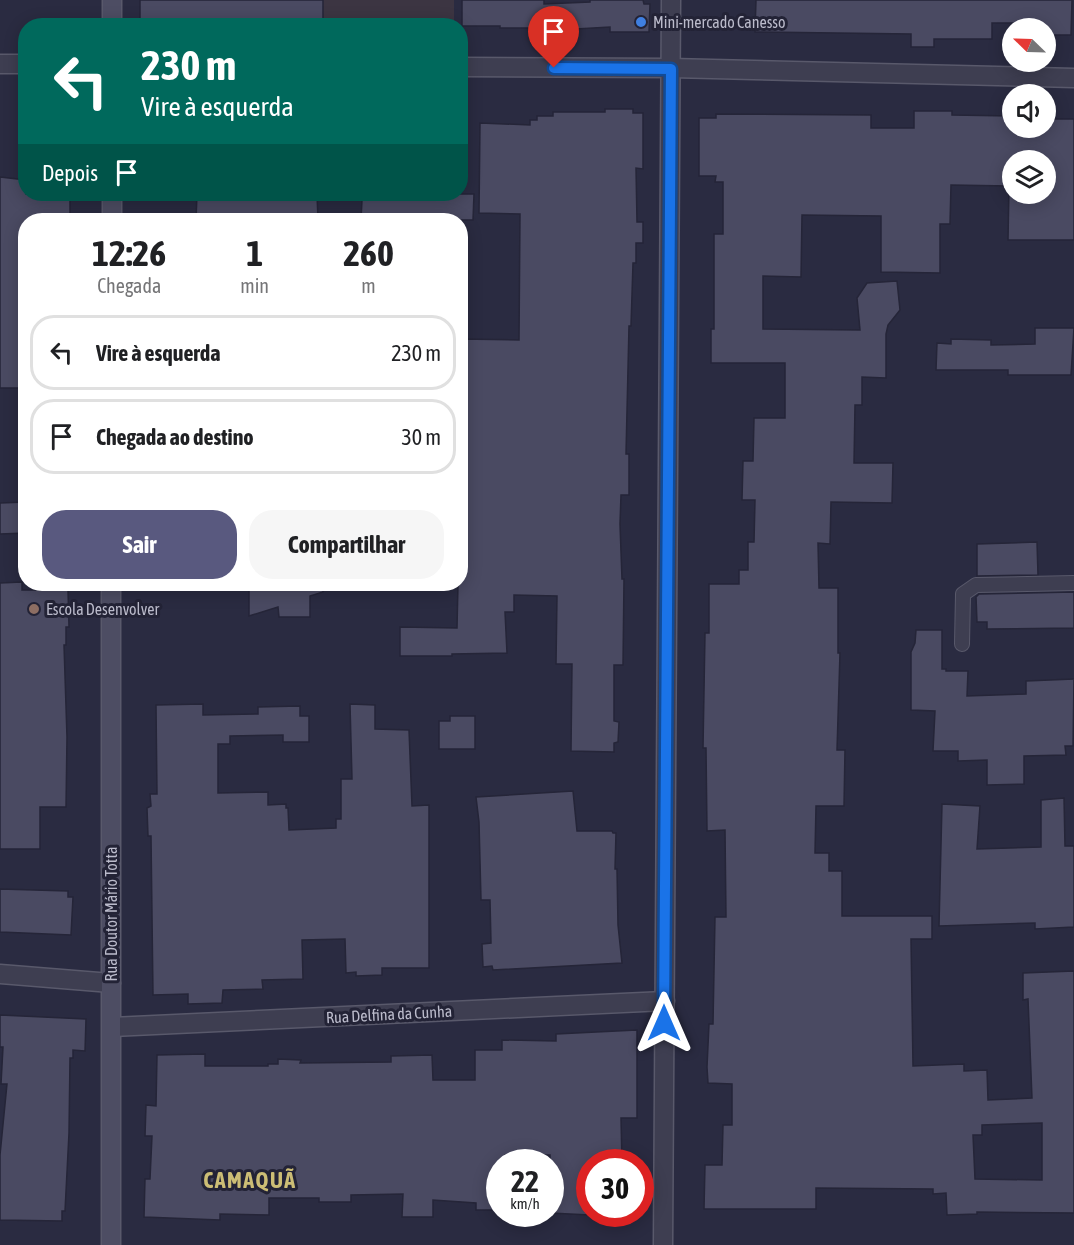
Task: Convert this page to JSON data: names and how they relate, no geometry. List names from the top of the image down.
{
  "streets": {
    "street": ["Rua Doutor Mário Totta", "Rua Delfina da Cunha"]
  },
  "crossings": [
    ["Rua Doutor Mário Totta", "Rua Delfina da Cunha"]
  ],
  "districts": ["CAMAQUÃ"],
  "places": ["Mini-mercado Canesso", "Escola Desenvolver"],
  "north": "top left",
  "page": {
    "turn": ["230 m", "Vire à esquerda"],
    "then": "Depois",
    "eta": [
      "12:26",
      "Chegada",
      "1",
      "min",
      "260",
      "m"
    ],
    "list": [
      {
        "name": "Vire à esquerda",
        "value": "230 m"
      },
      {
        "name": "Chegada ao destino",
        "value": "30 m"
      }
    ],
    "buttons": ["Sair", "Compartilhar"],
    "speed": "22 km/h",
    "limit": "30"
  }
}
